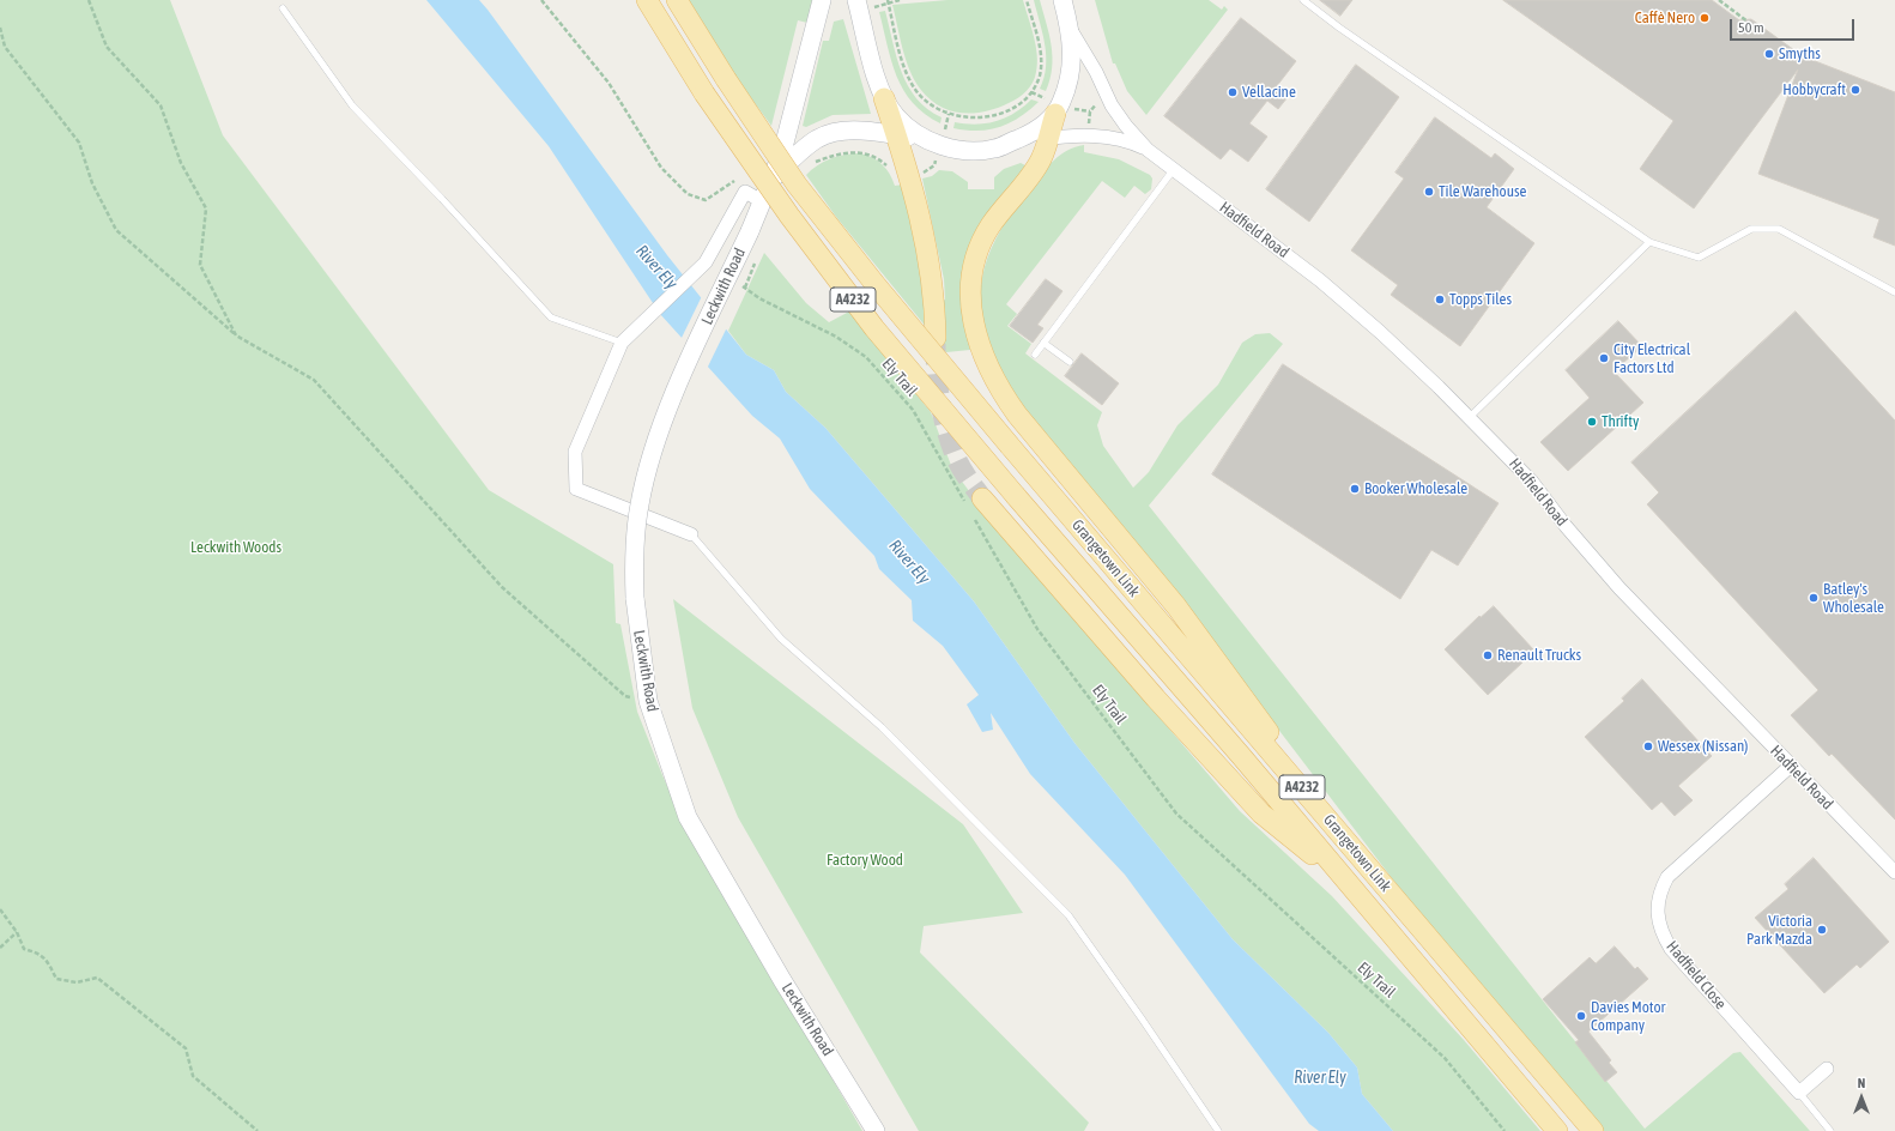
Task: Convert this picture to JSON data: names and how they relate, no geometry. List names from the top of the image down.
{
  "streets": {
    "main road": ["Leckwith Road", "A4232", "Grangetown Link"],
    "street": ["Hadfield Road", "Hadfield Close"],
    "path": ["Ely Trail"]
  },
  "crossings": [
    ["Hadfield Road", "Hadfield Close"],
    ["Leckwith Road", "Ely Trail"]
  ],
  "water": ["River Ely"],
  "parks": ["Leckwith Woods", "Factory Wood"],
  "places": [
    "Caffè Nero",
    "Smyths",
    "Hobbycraft",
    "Vellacine",
    "Tile Warehouse",
    "Topps Tiles",
    "City Electrical Factors Ltd",
    "Thrifty",
    "Booker Wholesale",
    "Batley's Wholesale",
    "Renault Trucks",
    "Wessex (Nissan)",
    "Victoria Park Mazda",
    "Davies Motor Company"
  ],
  "scale_bar": "50 m",
  "north": "top"
}
